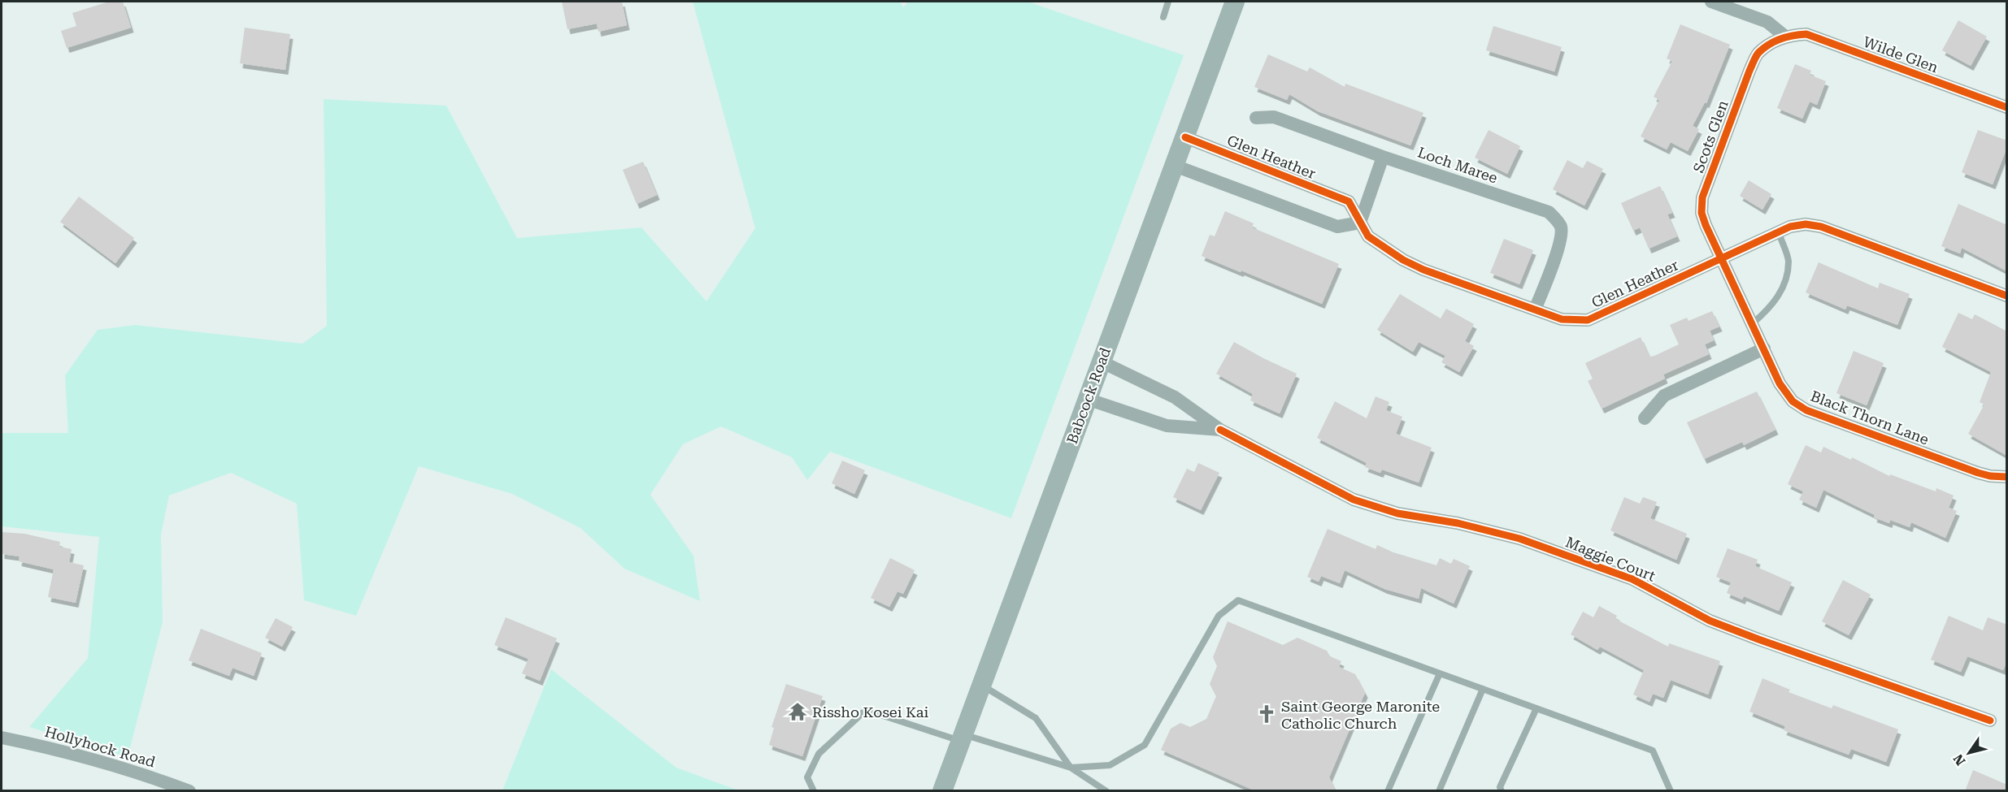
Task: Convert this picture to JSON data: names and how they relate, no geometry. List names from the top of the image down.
{
  "streets": {
    "main road": ["Babcock Road"],
    "street": [
      "Wilde Glen",
      "Scots Glen",
      "Glen Heather",
      "Loch Maree",
      "Black Thorn Lane",
      "Maggie Court",
      "Hollyhock Road"
    ]
  },
  "crossings": [
    ["Wilde Glen", "Scots Glen"],
    ["Scots Glen", "Glen Heather"],
    ["Scots Glen", "Black Thorn Lane"],
    ["Glen Heather", "Loch Maree"],
    ["Glen Heather", "Babcock Road"],
    ["Glen Heather", "Black Thorn Lane"],
    ["Babcock Road", "Maggie Court"]
  ],
  "places": {
    "temple": ["Rissho Kosei Kai"],
    "church": ["Saint George Maronite Catholic Church"]
  },
  "north": "bottom left"
}
